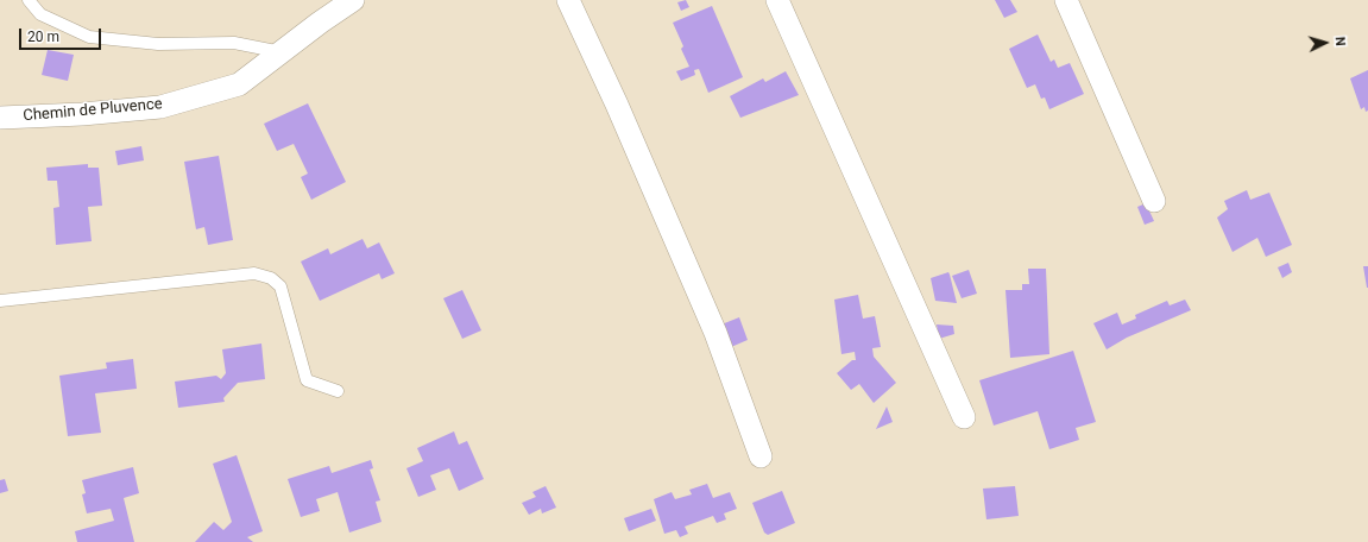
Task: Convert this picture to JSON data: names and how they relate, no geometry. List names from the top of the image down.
{
  "streets": {
    "street": ["Chemin de Pluvence"]
  },
  "scale_bar": "20 m",
  "north": "right"
}
